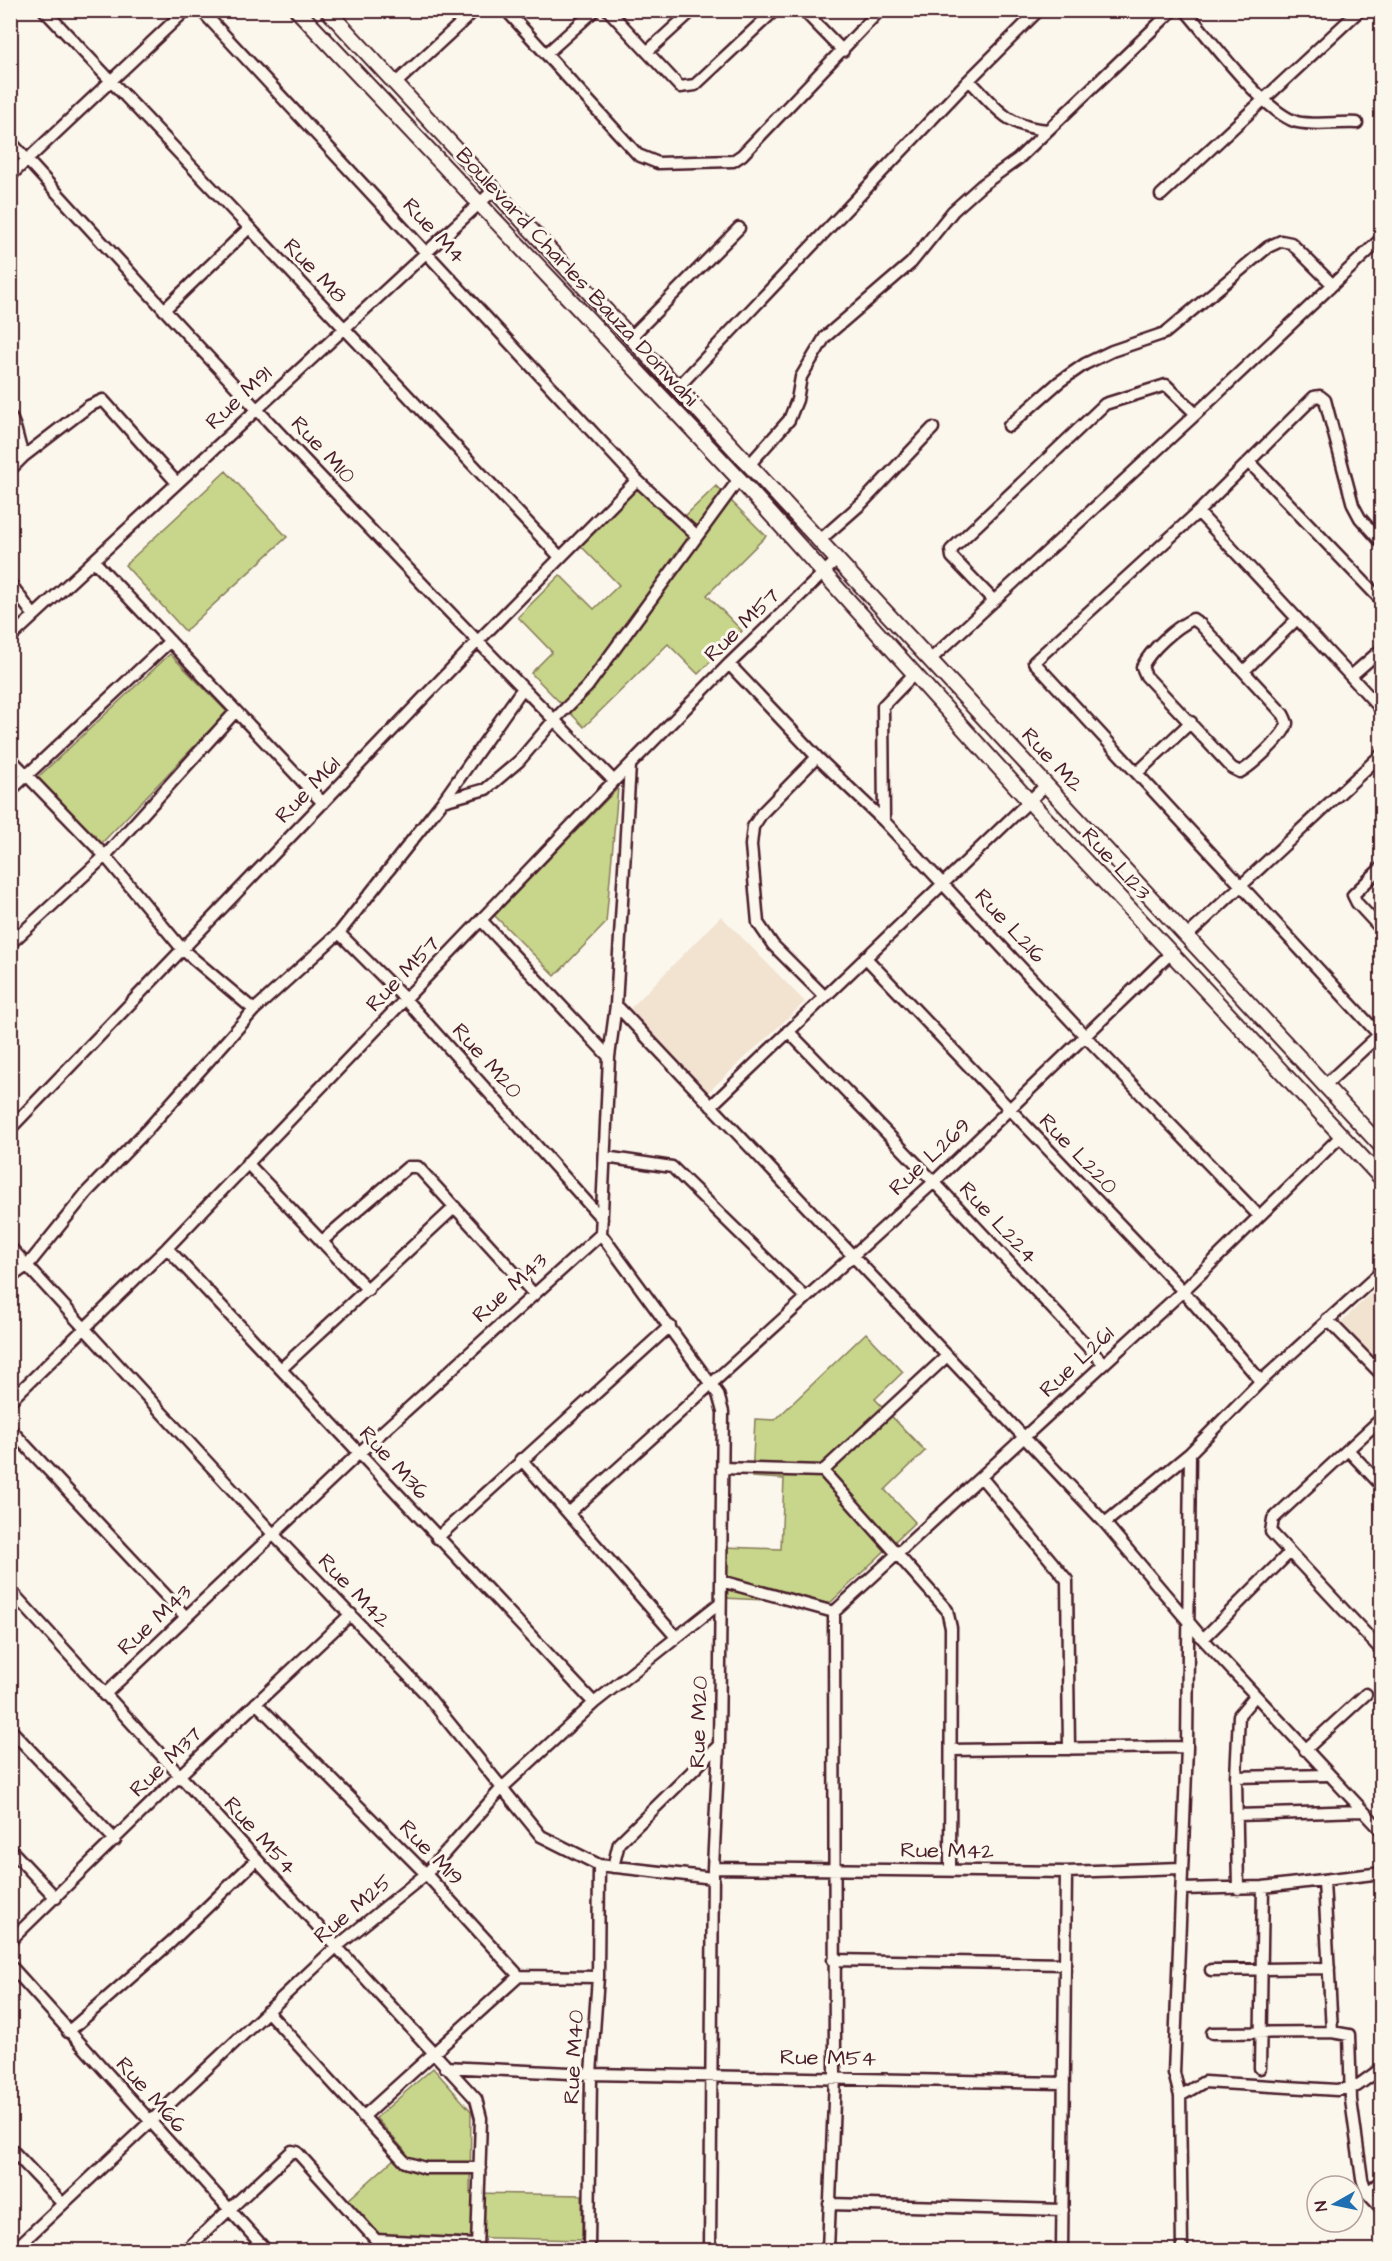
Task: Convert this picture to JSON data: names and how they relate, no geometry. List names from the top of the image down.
{
  "streets": {
    "main road": ["Boulevard Charles Bauza Donwahi", "Rue M2", "Rue L123"],
    "street": [
      "Rue M4",
      "Rue M8",
      "Rue M91",
      "Rue M10",
      "Rue M57",
      "Rue M61",
      "Rue L216",
      "Rue M20",
      "Rue L220",
      "Rue L269",
      "Rue L224",
      "Rue M43",
      "Rue L261",
      "Rue M36",
      "Rue M42",
      "Rue M37",
      "Rue M54",
      "Rue M19",
      "Rue M25",
      "Rue M40",
      "Rue M66"
    ]
  },
  "crossings": [
    ["Rue M4", "Rue M91"],
    ["Rue M4", "Rue M61"],
    ["Rue M8", "Rue M91"],
    ["Rue M8", "Rue M61"],
    ["Boulevard Charles Bauza Donwahi", "Rue M91"],
    ["Boulevard Charles Bauza Donwahi", "Rue M57"],
    ["Boulevard Charles Bauza Donwahi", "Rue M2"],
    ["Boulevard Charles Bauza Donwahi", "Rue L123"],
    ["Rue M91", "Rue M10"],
    ["Rue M10", "Rue M57"],
    ["Rue M10", "Rue M61"],
    ["Rue M57", "Rue M2"],
    ["Rue M57", "Rue L123"],
    ["Rue M57", "Rue L216"],
    ["Rue M57", "Rue M20"],
    ["Rue M57", "Rue M36"],
    ["Rue M57", "Rue M42"],
    ["Rue L123", "Rue L269"],
    ["Rue L123", "Rue L261"],
    ["Rue L216", "Rue L269"],
    ["Rue L216", "Rue L261"],
    ["Rue M20", "Rue L269"],
    ["Rue M20", "Rue M43"],
    ["Rue M20", "Rue M42"],
    ["Rue M20", "Rue M54"],
    ["Rue M20", "Rue M25"],
    ["Rue L220", "Rue L269"],
    ["Rue L220", "Rue L261"],
    ["Rue L269", "Rue L224"],
    ["Rue L224", "Rue L261"],
    ["Rue M43", "Rue M36"],
    ["Rue M43", "Rue M42"],
    ["Rue M43", "Rue M54"],
    ["Rue M36", "Rue M25"],
    ["Rue M42", "Rue M37"],
    ["Rue M42", "Rue M25"],
    ["Rue M42", "Rue M40"],
    ["Rue M37", "Rue M54"],
    ["Rue M37", "Rue M19"],
    ["Rue M54", "Rue M25"],
    ["Rue M54", "Rue M40"],
    ["Rue M19", "Rue M25"],
    ["Rue M25", "Rue M66"]
  ],
  "north": "left"
}
